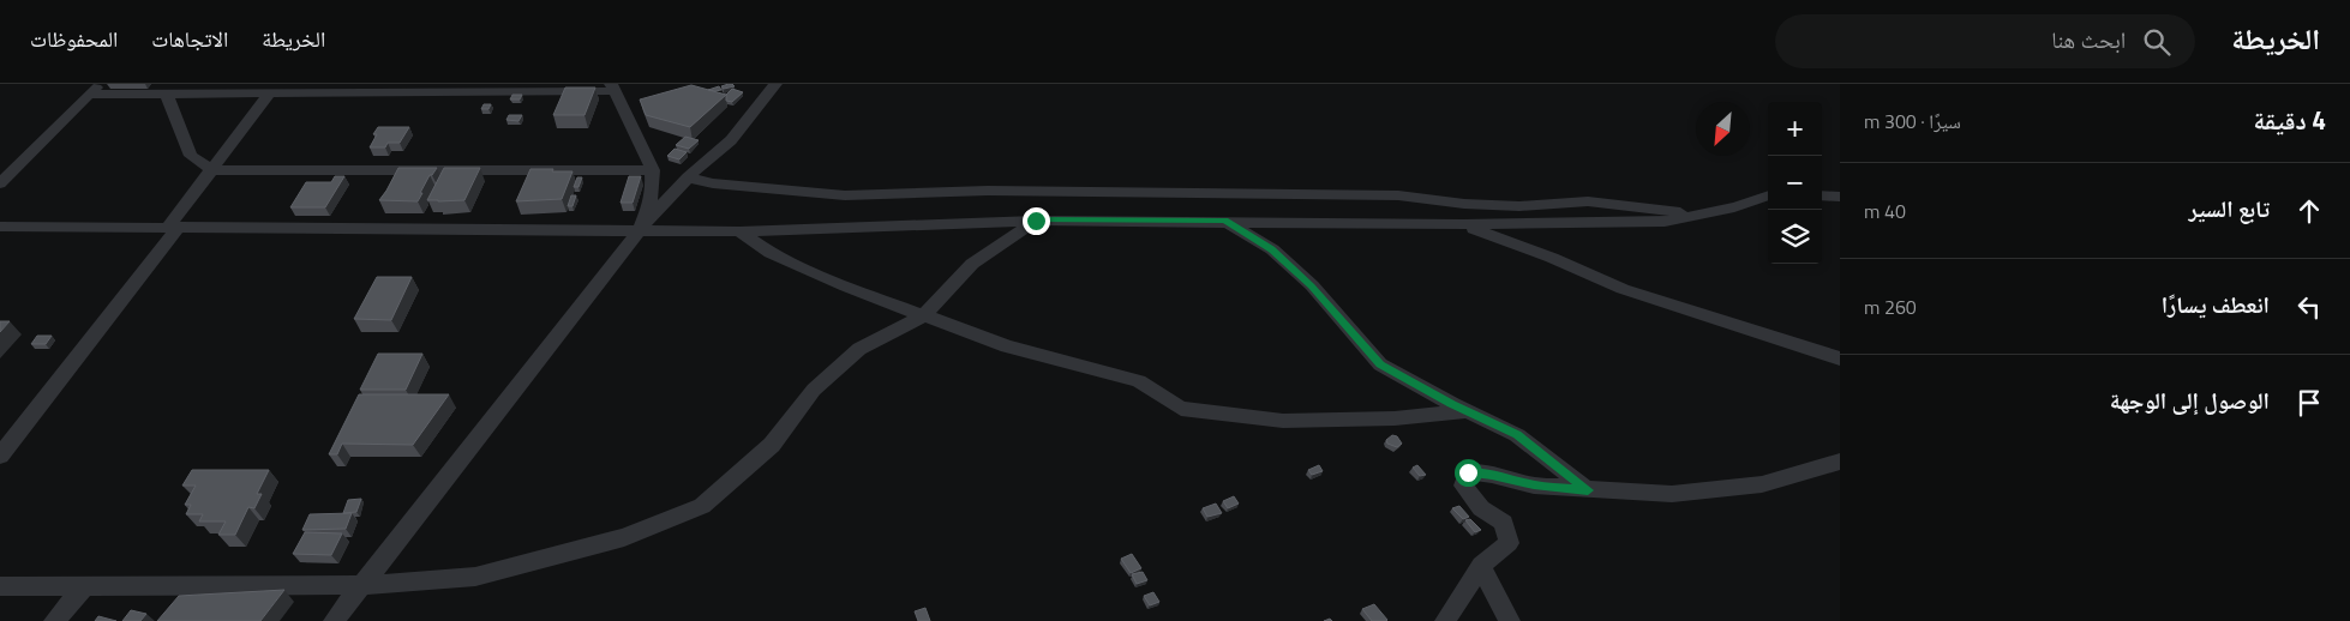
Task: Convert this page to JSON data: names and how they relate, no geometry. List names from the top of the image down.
{
  "north": "bottom left",
  "page": {
    "header": "الخريطة",
    "search": "ابحث هنا",
    "nav": ["الخريطة", "الاتجاهات", "المحفوظات"],
    "heading": ["4 دقيقة", "سيرًا · 300 m"],
    "map_buttons": ["+", "−"],
    "list": [
      ["تابع السير", "40 m"],
      ["انعطف يسارًا", "260 m"],
      "الوصول إلى الوجهة"
    ]
  }
}
